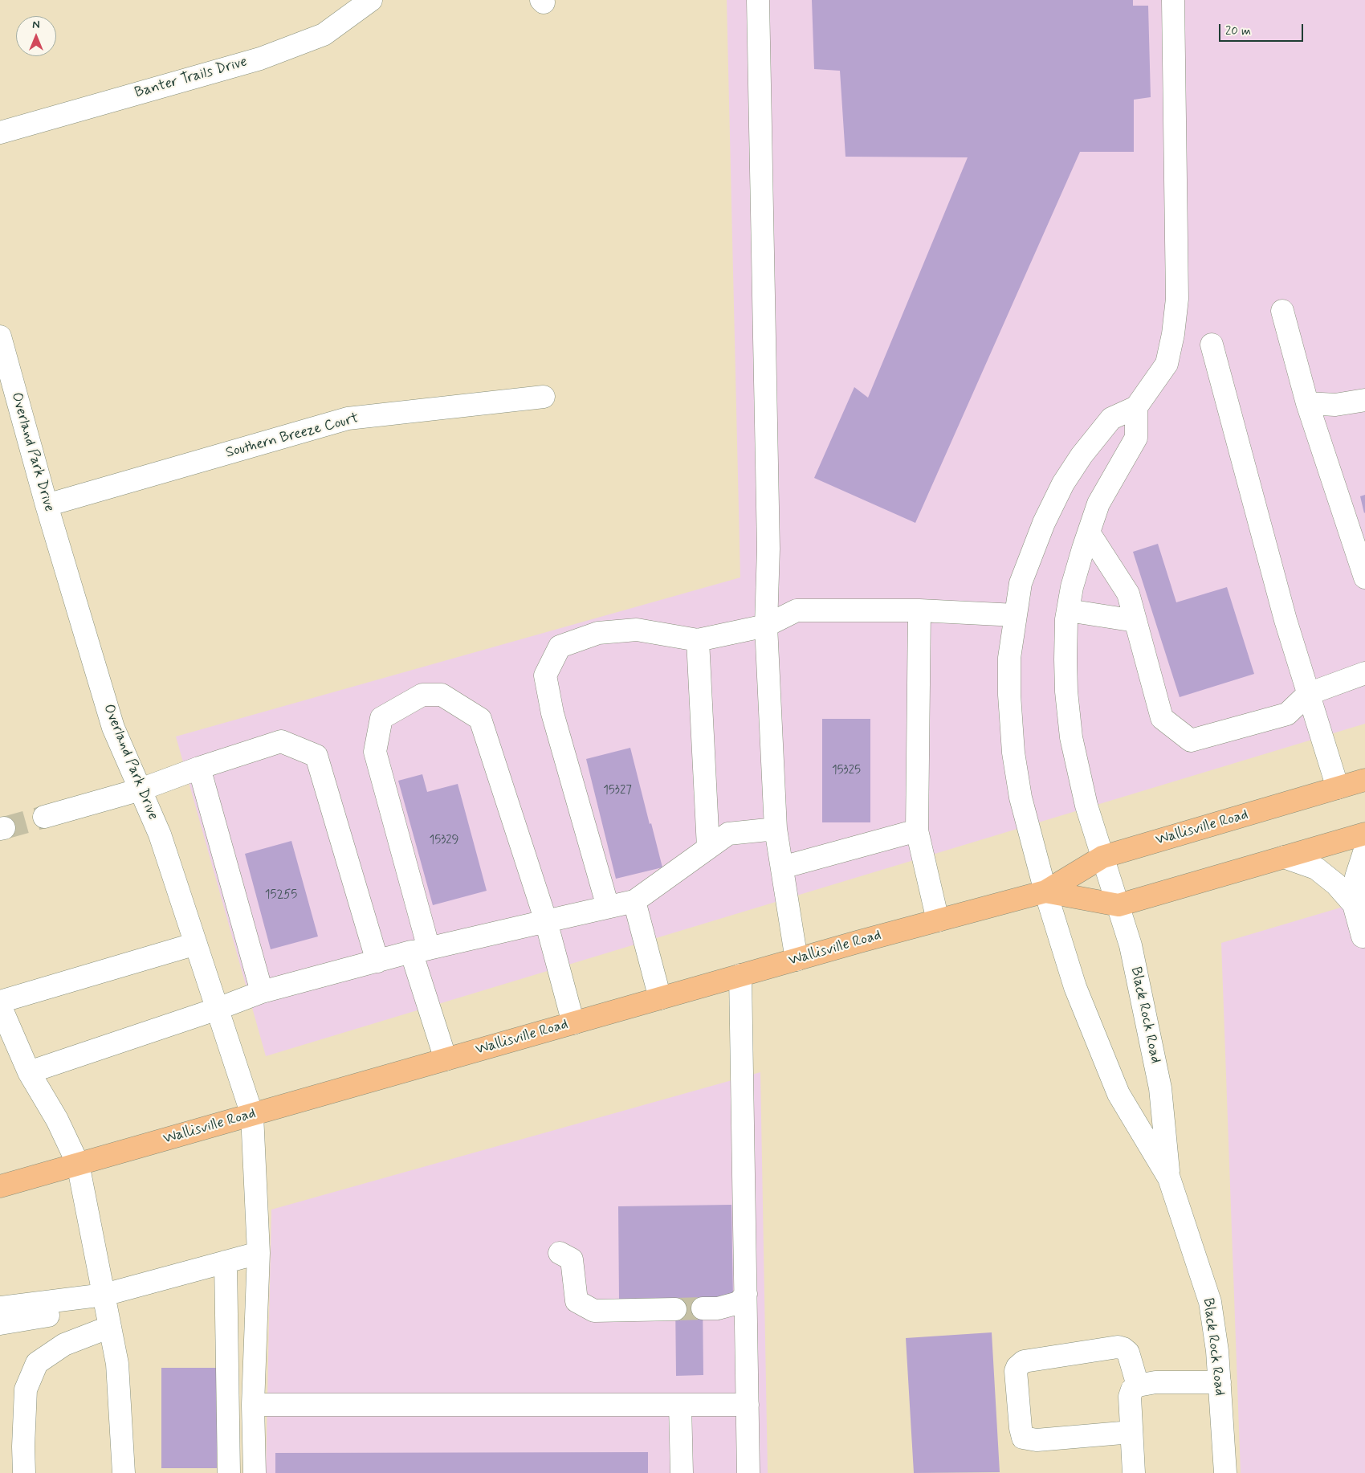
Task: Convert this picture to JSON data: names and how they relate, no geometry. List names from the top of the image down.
{
  "streets": {
    "main road": ["Wallisville Road"],
    "street": [
      "Banter Trails Drive",
      "Southern Breeze Court",
      "Overland Park Drive",
      "Black Rock Road"
    ]
  },
  "crossings": [
    ["Southern Breeze Court", "Overland Park Drive"],
    ["Overland Park Drive", "Wallisville Road"],
    ["Wallisville Road", "Black Rock Road"]
  ],
  "house_numbers": [
    "15325",
    "15327",
    "15329",
    "15255"
  ],
  "scale_bar": "20 m",
  "north": "top"
}
